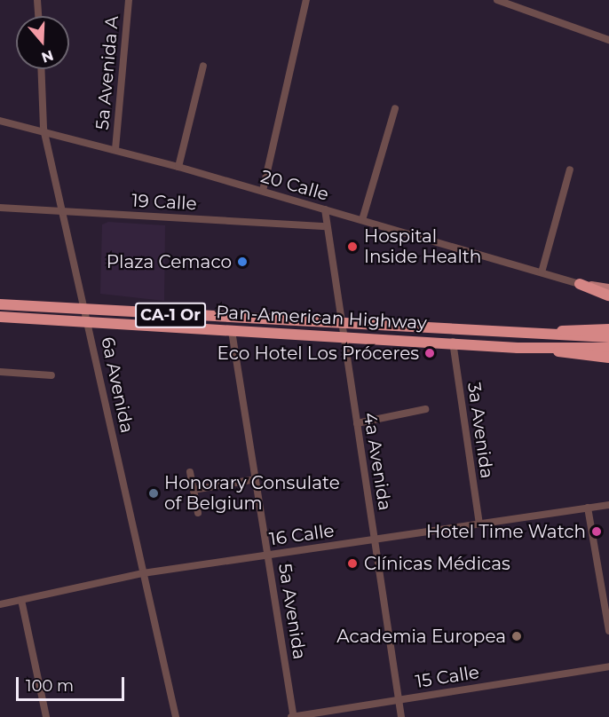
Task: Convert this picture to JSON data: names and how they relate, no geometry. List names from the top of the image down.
{
  "streets": {
    "highway": ["CA-1 Or", "Pan-American Highway"],
    "street": [
      "5a Avenida A",
      "20 Calle",
      "19 Calle",
      "6a Avenida",
      "3a Avenida",
      "4a Avenida",
      "16 Calle",
      "5a Avenida",
      "15 Calle"
    ]
  },
  "crossings": [
    ["5a Avenida A", "20 Calle"],
    ["20 Calle", "6a Avenida"],
    ["20 Calle", "4a Avenida"],
    ["19 Calle", "6a Avenida"],
    ["19 Calle", "4a Avenida"],
    ["Pan-American Highway", "6a Avenida"],
    ["Pan-American Highway", "3a Avenida"],
    ["Pan-American Highway", "4a Avenida"],
    ["Pan-American Highway", "5a Avenida"],
    ["6a Avenida", "16 Calle"],
    ["3a Avenida", "16 Calle"],
    ["4a Avenida", "16 Calle"],
    ["4a Avenida", "15 Calle"],
    ["16 Calle", "5a Avenida"],
    ["5a Avenida", "15 Calle"]
  ],
  "places": [
    "Hospital Inside Health",
    "Plaza Cemaco",
    "Eco Hotel Los Próceres",
    "Honorary Consulate of Belgium",
    "Hotel Time Watch",
    "Clínicas Médicas",
    "Academia Europea"
  ],
  "scale_bar": "100 m",
  "north": "bottom"
}
